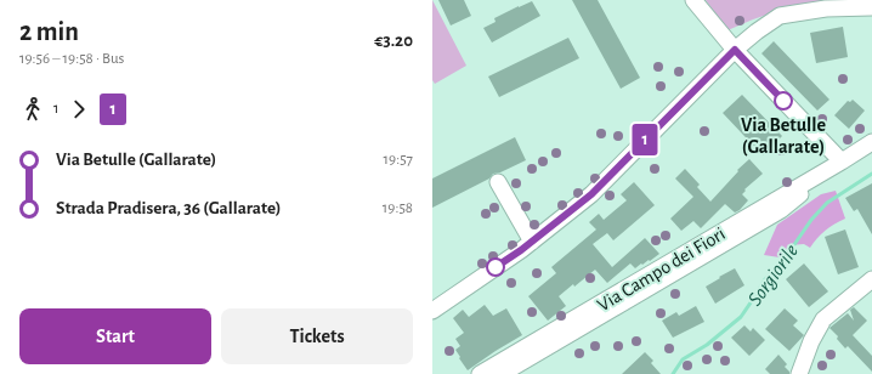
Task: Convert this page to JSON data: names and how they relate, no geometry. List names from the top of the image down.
{
  "streets": {
    "street": ["Via Campo dei Fiori"]
  },
  "water": ["Sorgiorile"],
  "places": ["Via Betulle (Gallarate)"],
  "lines": ["bus line 1"],
  "page": {
    "heading": ["2 min", "19:56 – 19:58 · Bus", "€3.20"],
    "on_map": "1",
    "legs": ["1", "1"],
    "list": [
      {
        "name": "Via Betulle (Gallarate)",
        "value": "19:57"
      },
      {
        "name": "Strada Pradisera, 36 (Gallarate)",
        "value": "19:58"
      }
    ],
    "buttons": ["Start", "Tickets"]
  }
}
